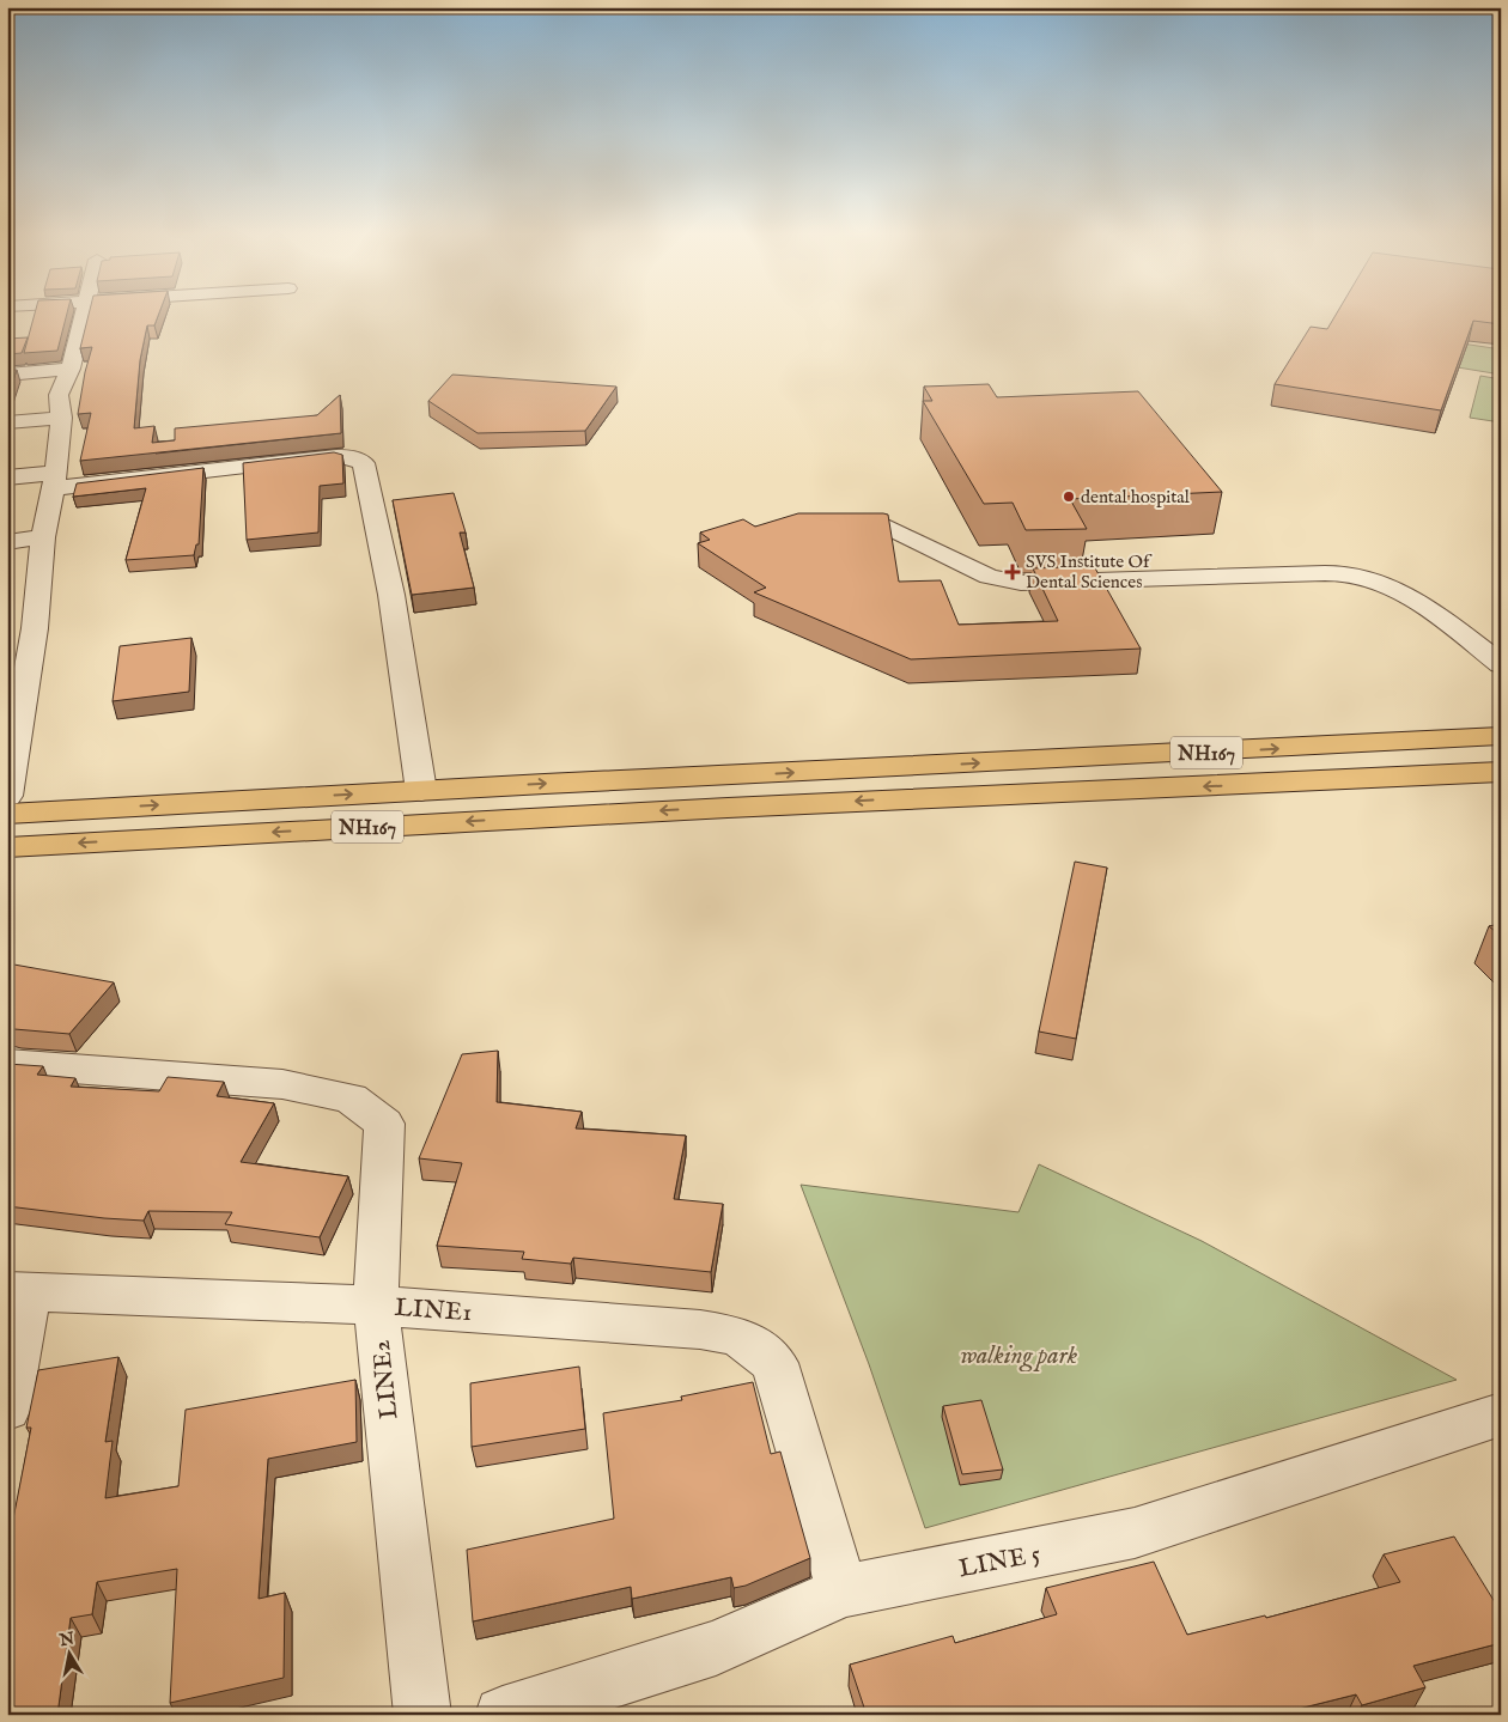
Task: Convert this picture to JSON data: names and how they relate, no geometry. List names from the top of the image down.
{
  "streets": {
    "highway": ["NH167"],
    "street": ["LINE1", "LINE2", "LINE 5"]
  },
  "crossings": [
    ["LINE1", "LINE2"],
    ["LINE1", "LINE 5"]
  ],
  "parks": ["walking park"],
  "places": {
    "other": ["dental hospital"],
    "health": ["SVS Institute Of Dental Sciences"]
  },
  "north": "top"
}
